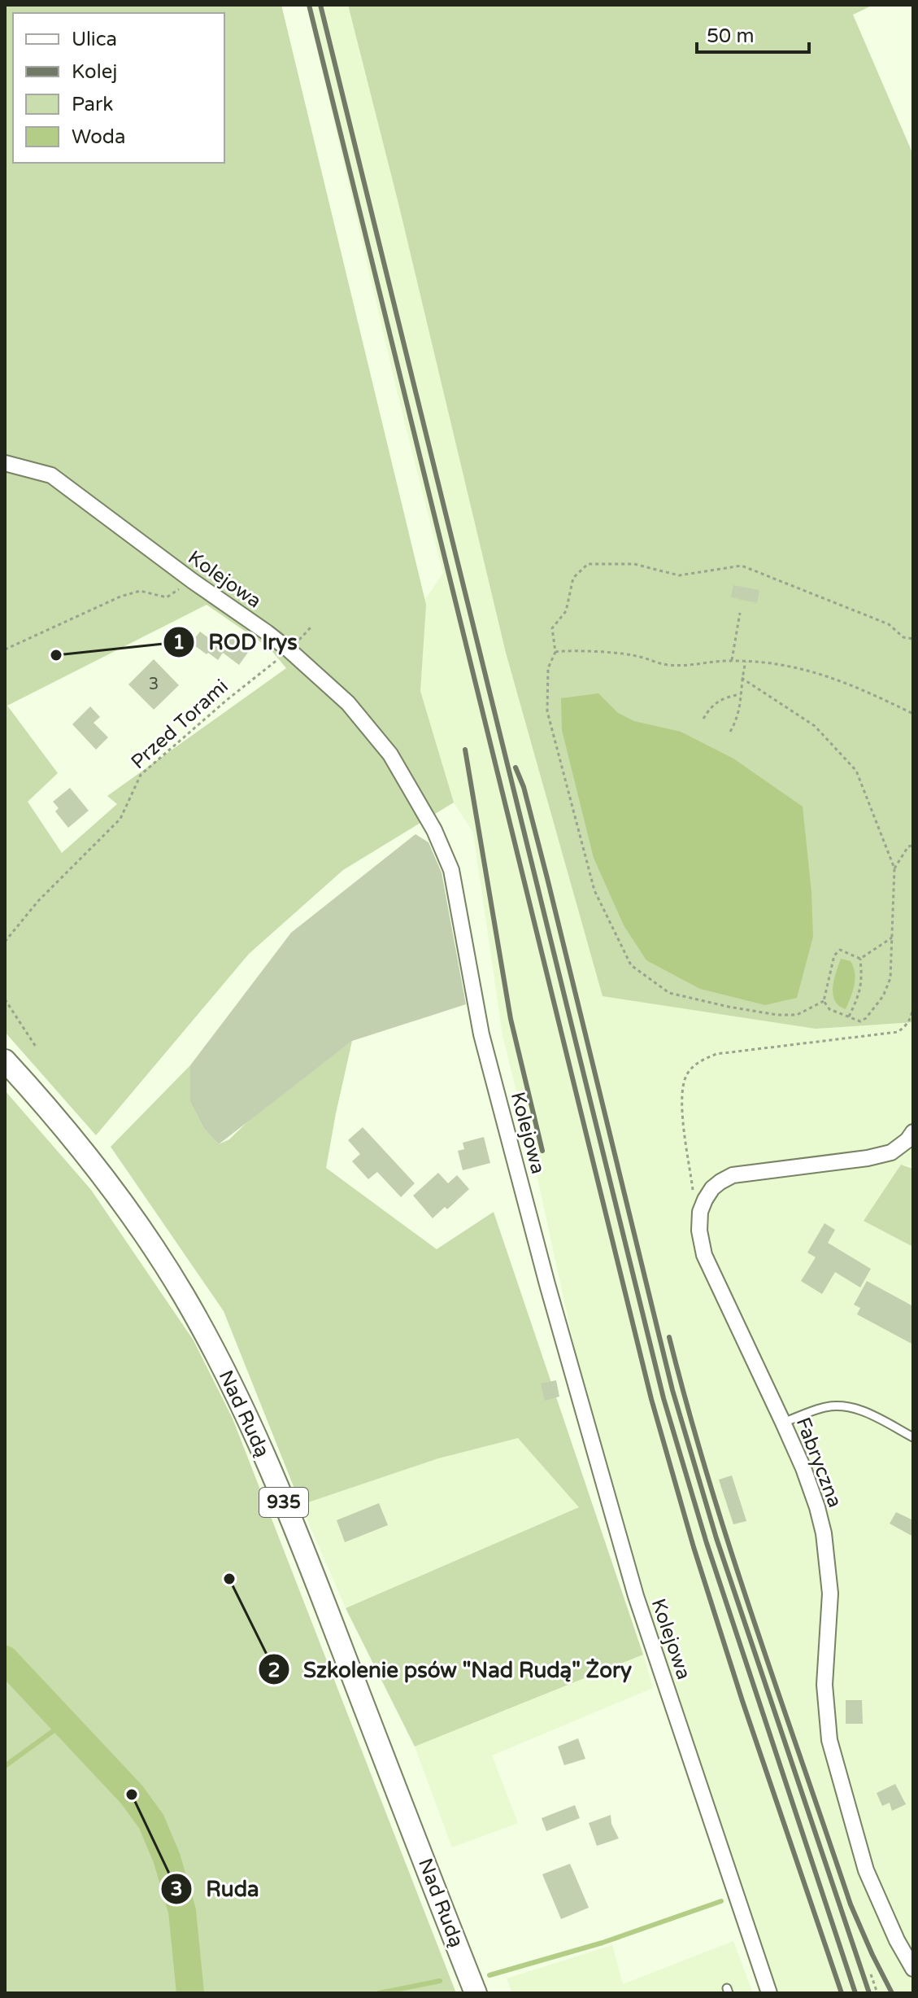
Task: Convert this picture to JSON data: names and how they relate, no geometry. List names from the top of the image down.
{
  "streets": {
    "main road": ["Nad Rudą", "935"],
    "street": ["Kolejowa", "Fabryczna"],
    "path": ["Przed Torami"]
  },
  "crossings": [
    ["Kolejowa", "Przed Torami"]
  ],
  "places": ["ROD Irys", "Szkolenie psów \"Nad Rudą\" Żory", "Ruda"],
  "house_numbers": ["3"],
  "legend": [
    "Ulica",
    "Kolej",
    "Park",
    "Woda"
  ],
  "scale_bar": "50 m"
}
